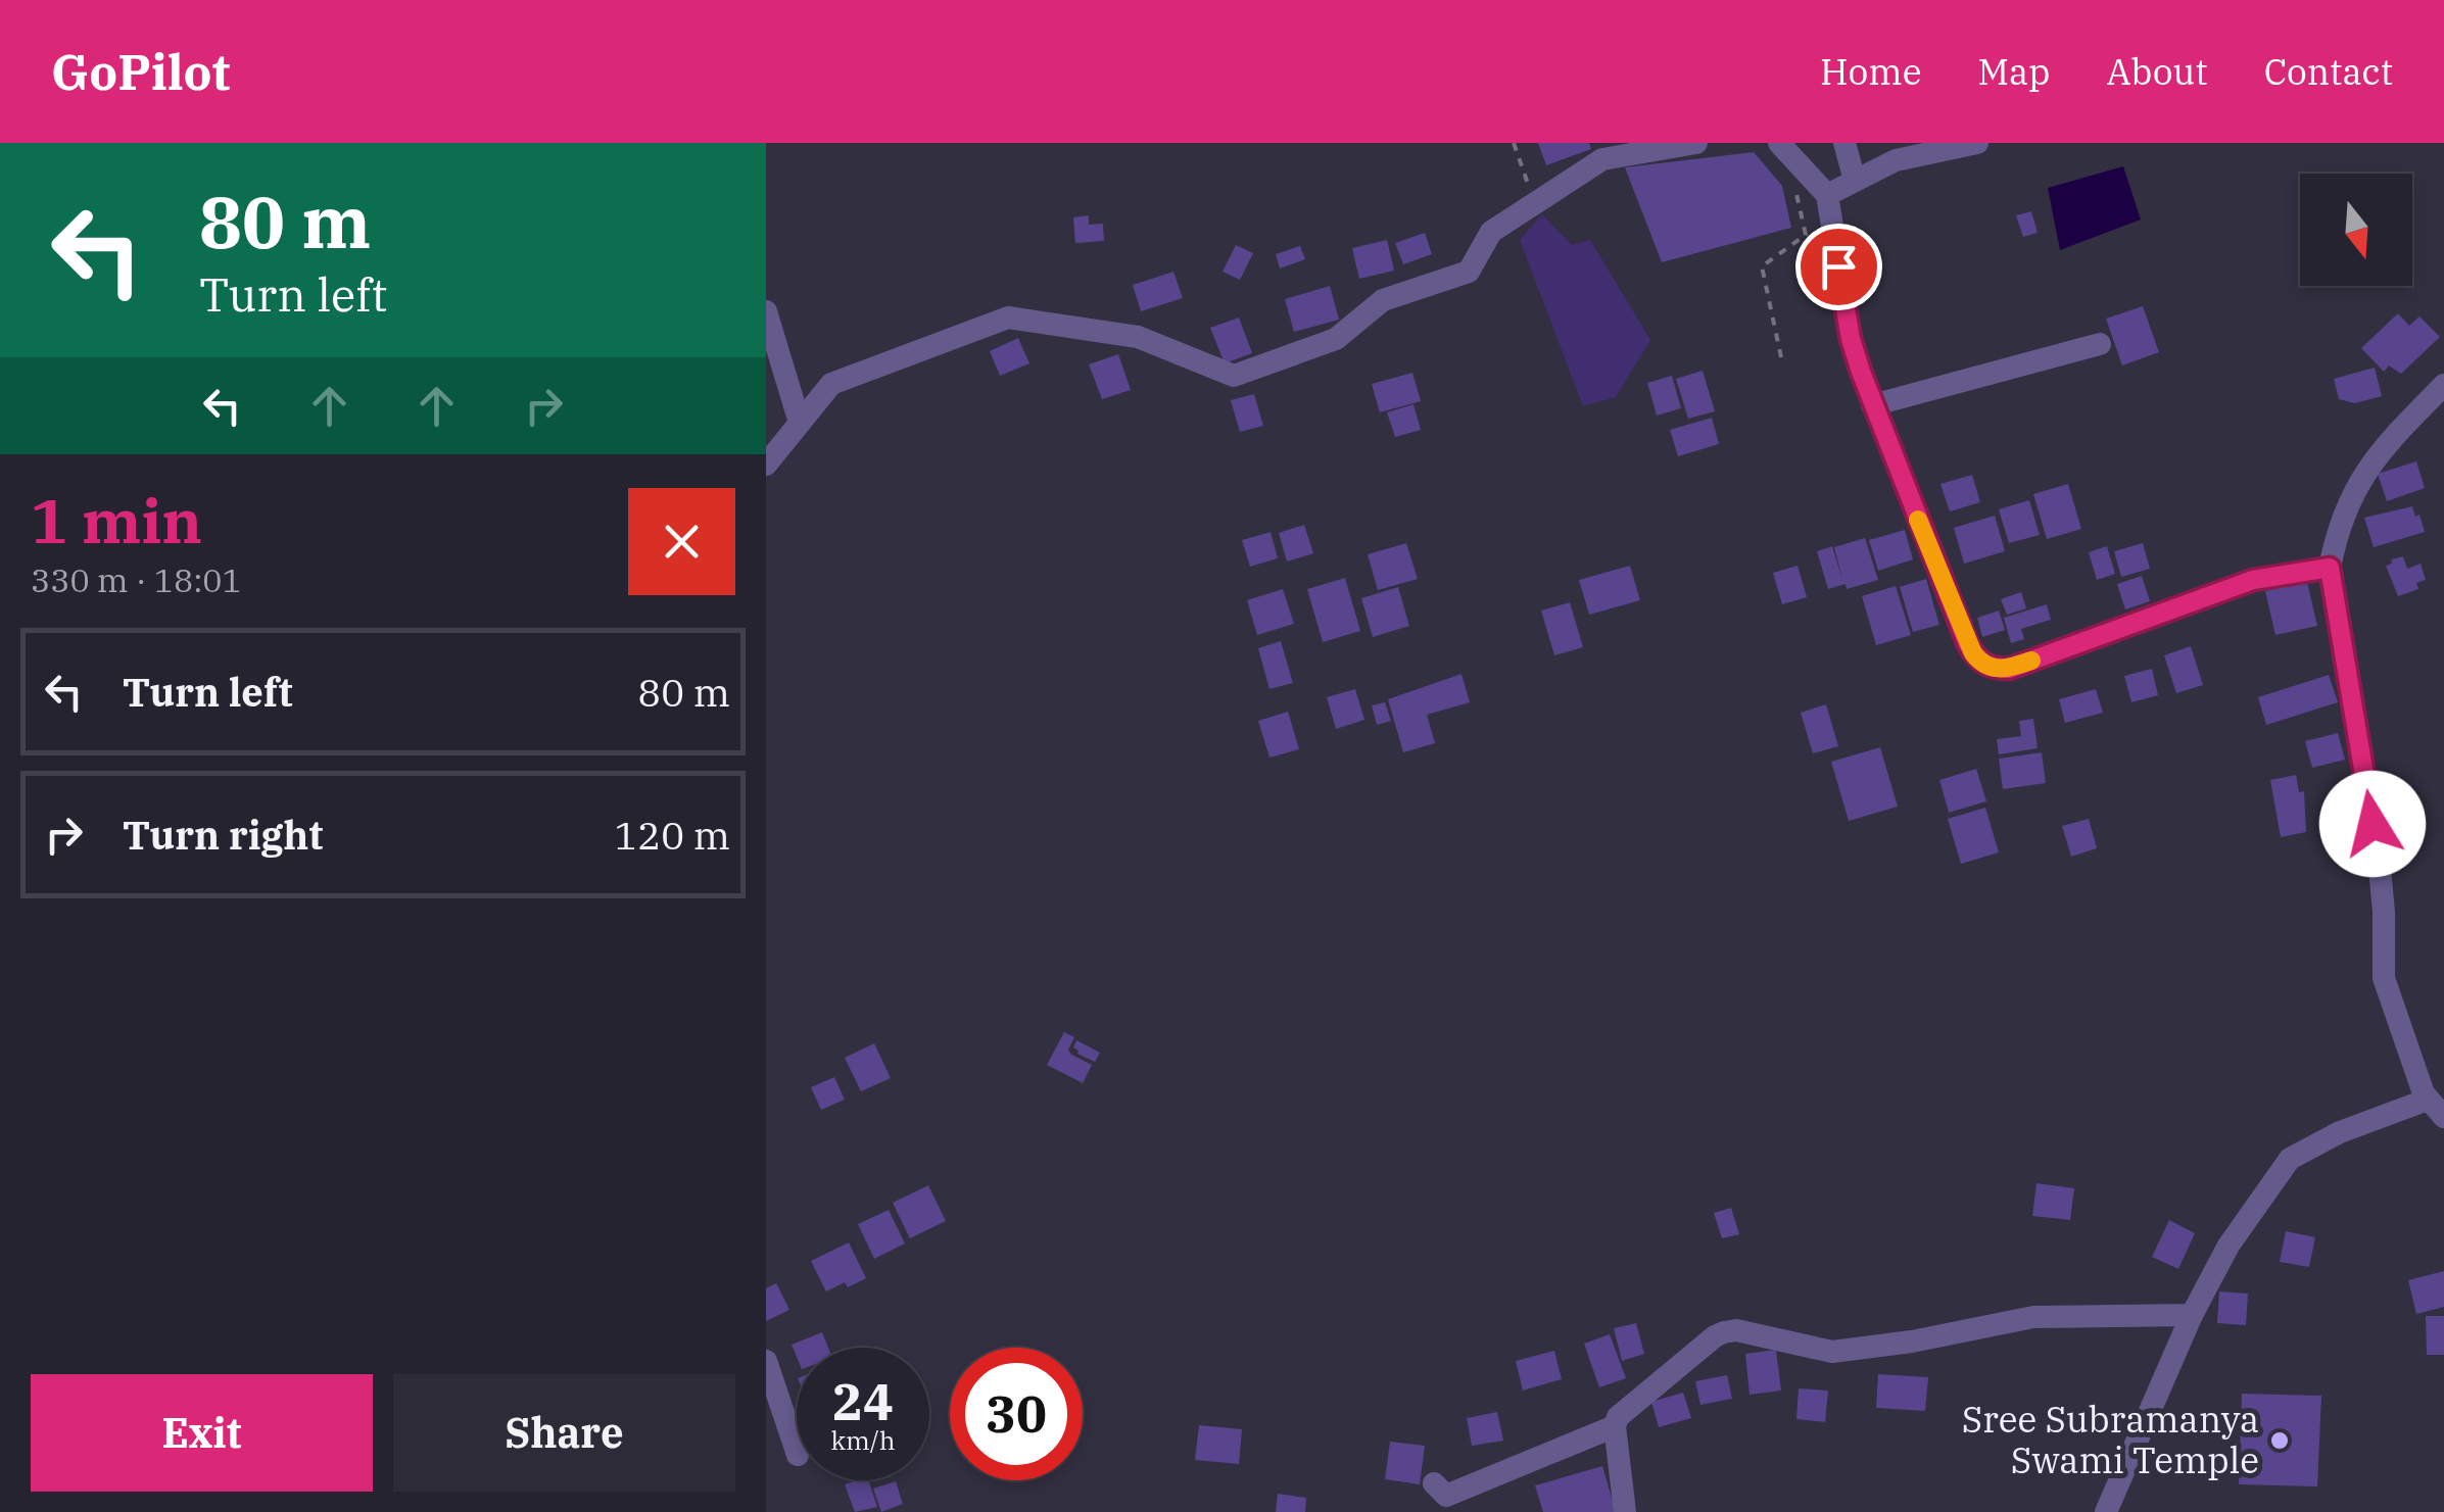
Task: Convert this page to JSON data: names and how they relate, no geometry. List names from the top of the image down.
{
  "places": ["Sree Subramanya Swami Temple"],
  "north": "bottom",
  "page": {
    "header": "GoPilot",
    "nav": [
      "Home",
      "Map",
      "About",
      "Contact"
    ],
    "turn": ["80 m", "Turn left"],
    "heading": ["1 min", "330 m · 18:01"],
    "list": [
      {
        "name": "Turn left",
        "value": "80 m"
      },
      {
        "name": "Turn right",
        "value": "120 m"
      }
    ],
    "speed": "24 km/h",
    "limit": "30",
    "buttons": ["Exit", "Share"]
  }
}
